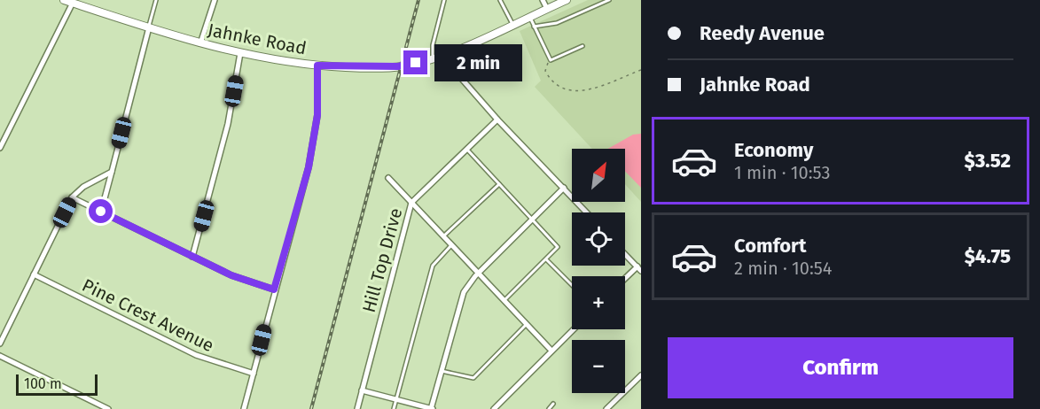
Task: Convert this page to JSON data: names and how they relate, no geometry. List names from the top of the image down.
{
  "streets": {
    "main road": ["Jahnke Road"],
    "street": ["Hill Top Drive", "Pine Crest Avenue"]
  },
  "scale_bar": "100 m",
  "north": "top right",
  "page": {
    "banner": ["Reedy Avenue", "Jahnke Road"],
    "bubble": "2 min",
    "list": [
      {
        "name": "Economy",
        "note": "1 min · 10:53",
        "value": "$3.52"
      },
      {
        "name": "Comfort",
        "note": "2 min · 10:54",
        "value": "$4.75"
      }
    ],
    "map_buttons": ["+", "−"],
    "buttons": "Confirm",
    "scale": "100 m"
  }
}
